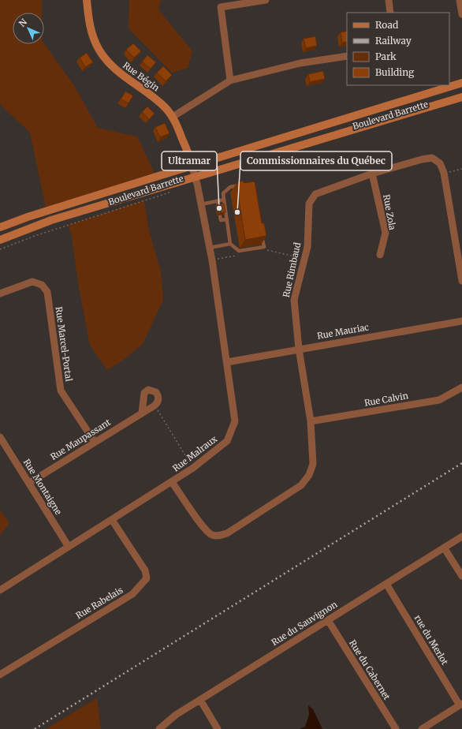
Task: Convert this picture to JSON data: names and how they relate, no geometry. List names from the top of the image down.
{
  "streets": {
    "main road": ["Rue Bégin", "Boulevard Barrette"],
    "street": [
      "Rue Zola",
      "Rue Rimbaud",
      "Rue Mauriac",
      "Rue Marcel-Portal",
      "Rue Calvin",
      "Rue Maupassant",
      "Rue Malraux",
      "Rue Montaigne",
      "Rue Rabelais",
      "Rue du Sauvignon",
      "rue du Merlot",
      "Rue du Cabernet"
    ]
  },
  "crossings": [
    ["Rue Bégin", "Boulevard Barrette"],
    ["Rue Bégin", "Rue Malraux"],
    ["Boulevard Barrette", "Rue Malraux"],
    ["Rue Zola", "Rue Rimbaud"],
    ["Rue Rimbaud", "Rue Mauriac"],
    ["Rue Rimbaud", "Rue Calvin"],
    ["Rue Rimbaud", "Rue Malraux"],
    ["Rue Mauriac", "Rue Malraux"],
    ["Rue Marcel-Portal", "Rue Maupassant"],
    ["Rue Maupassant", "Rue Montaigne"],
    ["Rue Malraux", "Rue Montaigne"],
    ["Rue Malraux", "Rue Rabelais"],
    ["Rue du Sauvignon", "rue du Merlot"],
    ["Rue du Sauvignon", "Rue du Cabernet"]
  ],
  "places": ["Ultramar", "Commissionnaires du Québec"],
  "legend": [
    "Road",
    "Railway",
    "Park",
    "Building"
  ],
  "north": "top left"
}
